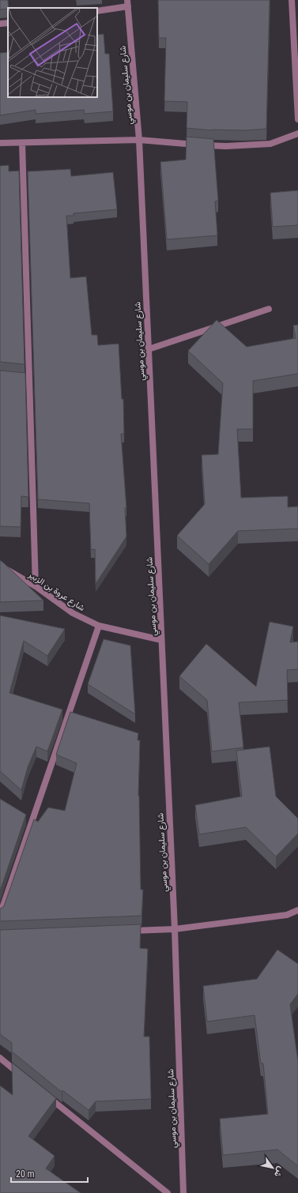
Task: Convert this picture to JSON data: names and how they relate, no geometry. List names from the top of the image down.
{
  "streets": {
    "street": ["شارع سليمان بن موسي", "شارع عروة بن الزبير"]
  },
  "crossings": [
    ["شارع سليمان بن موسي", "شارع عروة بن الزبير"]
  ],
  "scale_bar": "20 m",
  "north": "bottom right"
}
